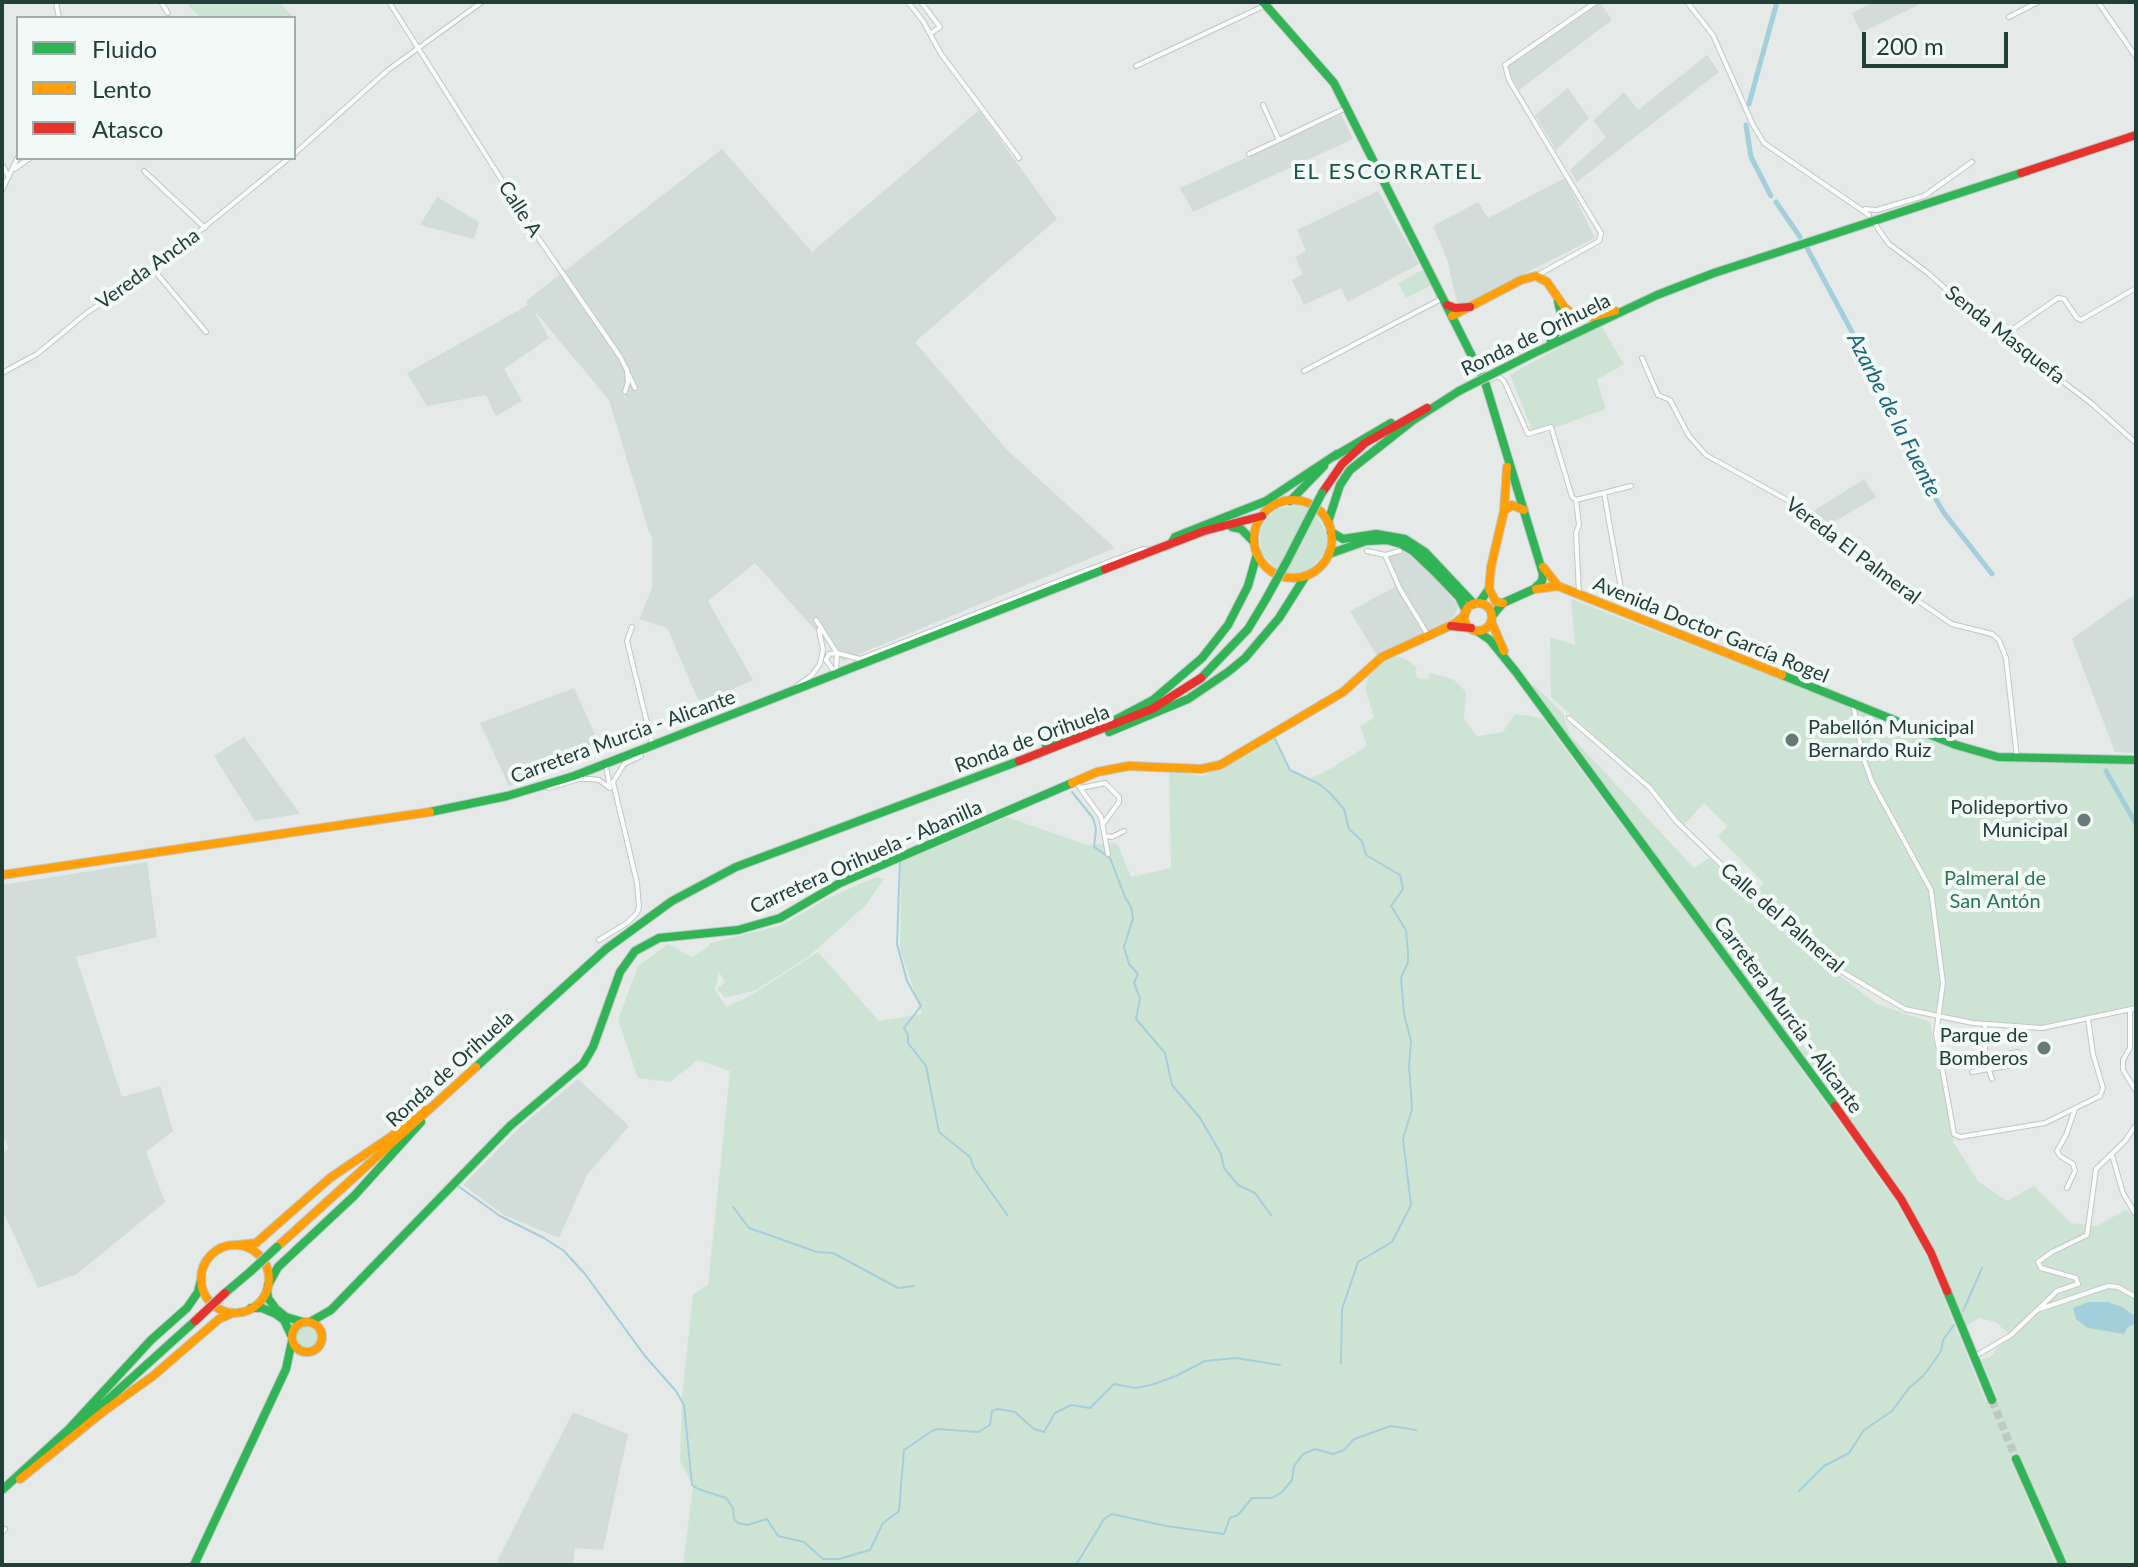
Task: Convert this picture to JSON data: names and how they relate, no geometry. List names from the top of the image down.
{
  "streets": {
    "main road": [
      "Ronda de Orihuela",
      "Avenida Doctor García Rogel",
      "Carretera Murcia - Alicante",
      "Carretera Orihuela - Abanilla"
    ],
    "street": [
      "Calle A",
      "Vereda Ancha",
      "Senda Masquefa",
      "Vereda El Palmeral",
      "Calle del Palmeral"
    ]
  },
  "crossings": [
    ["Vereda El Palmeral", "Avenida Doctor García Rogel"],
    ["Avenida Doctor García Rogel", "Carretera Murcia - Alicante"],
    ["Avenida Doctor García Rogel", "Carretera Orihuela - Abanilla"],
    ["Carretera Murcia - Alicante", "Carretera Orihuela - Abanilla"]
  ],
  "districts": ["EL ESCORRATEL"],
  "water": ["Azarbe de la Fuente"],
  "parks": ["Palmeral de San Antón"],
  "places": ["Pabellón Municipal Bernardo Ruiz", "Polideportivo Municipal", "Parque de Bomberos"],
  "legend": ["Fluido", "Lento", "Atasco"],
  "scale_bar": "200 m"
}
